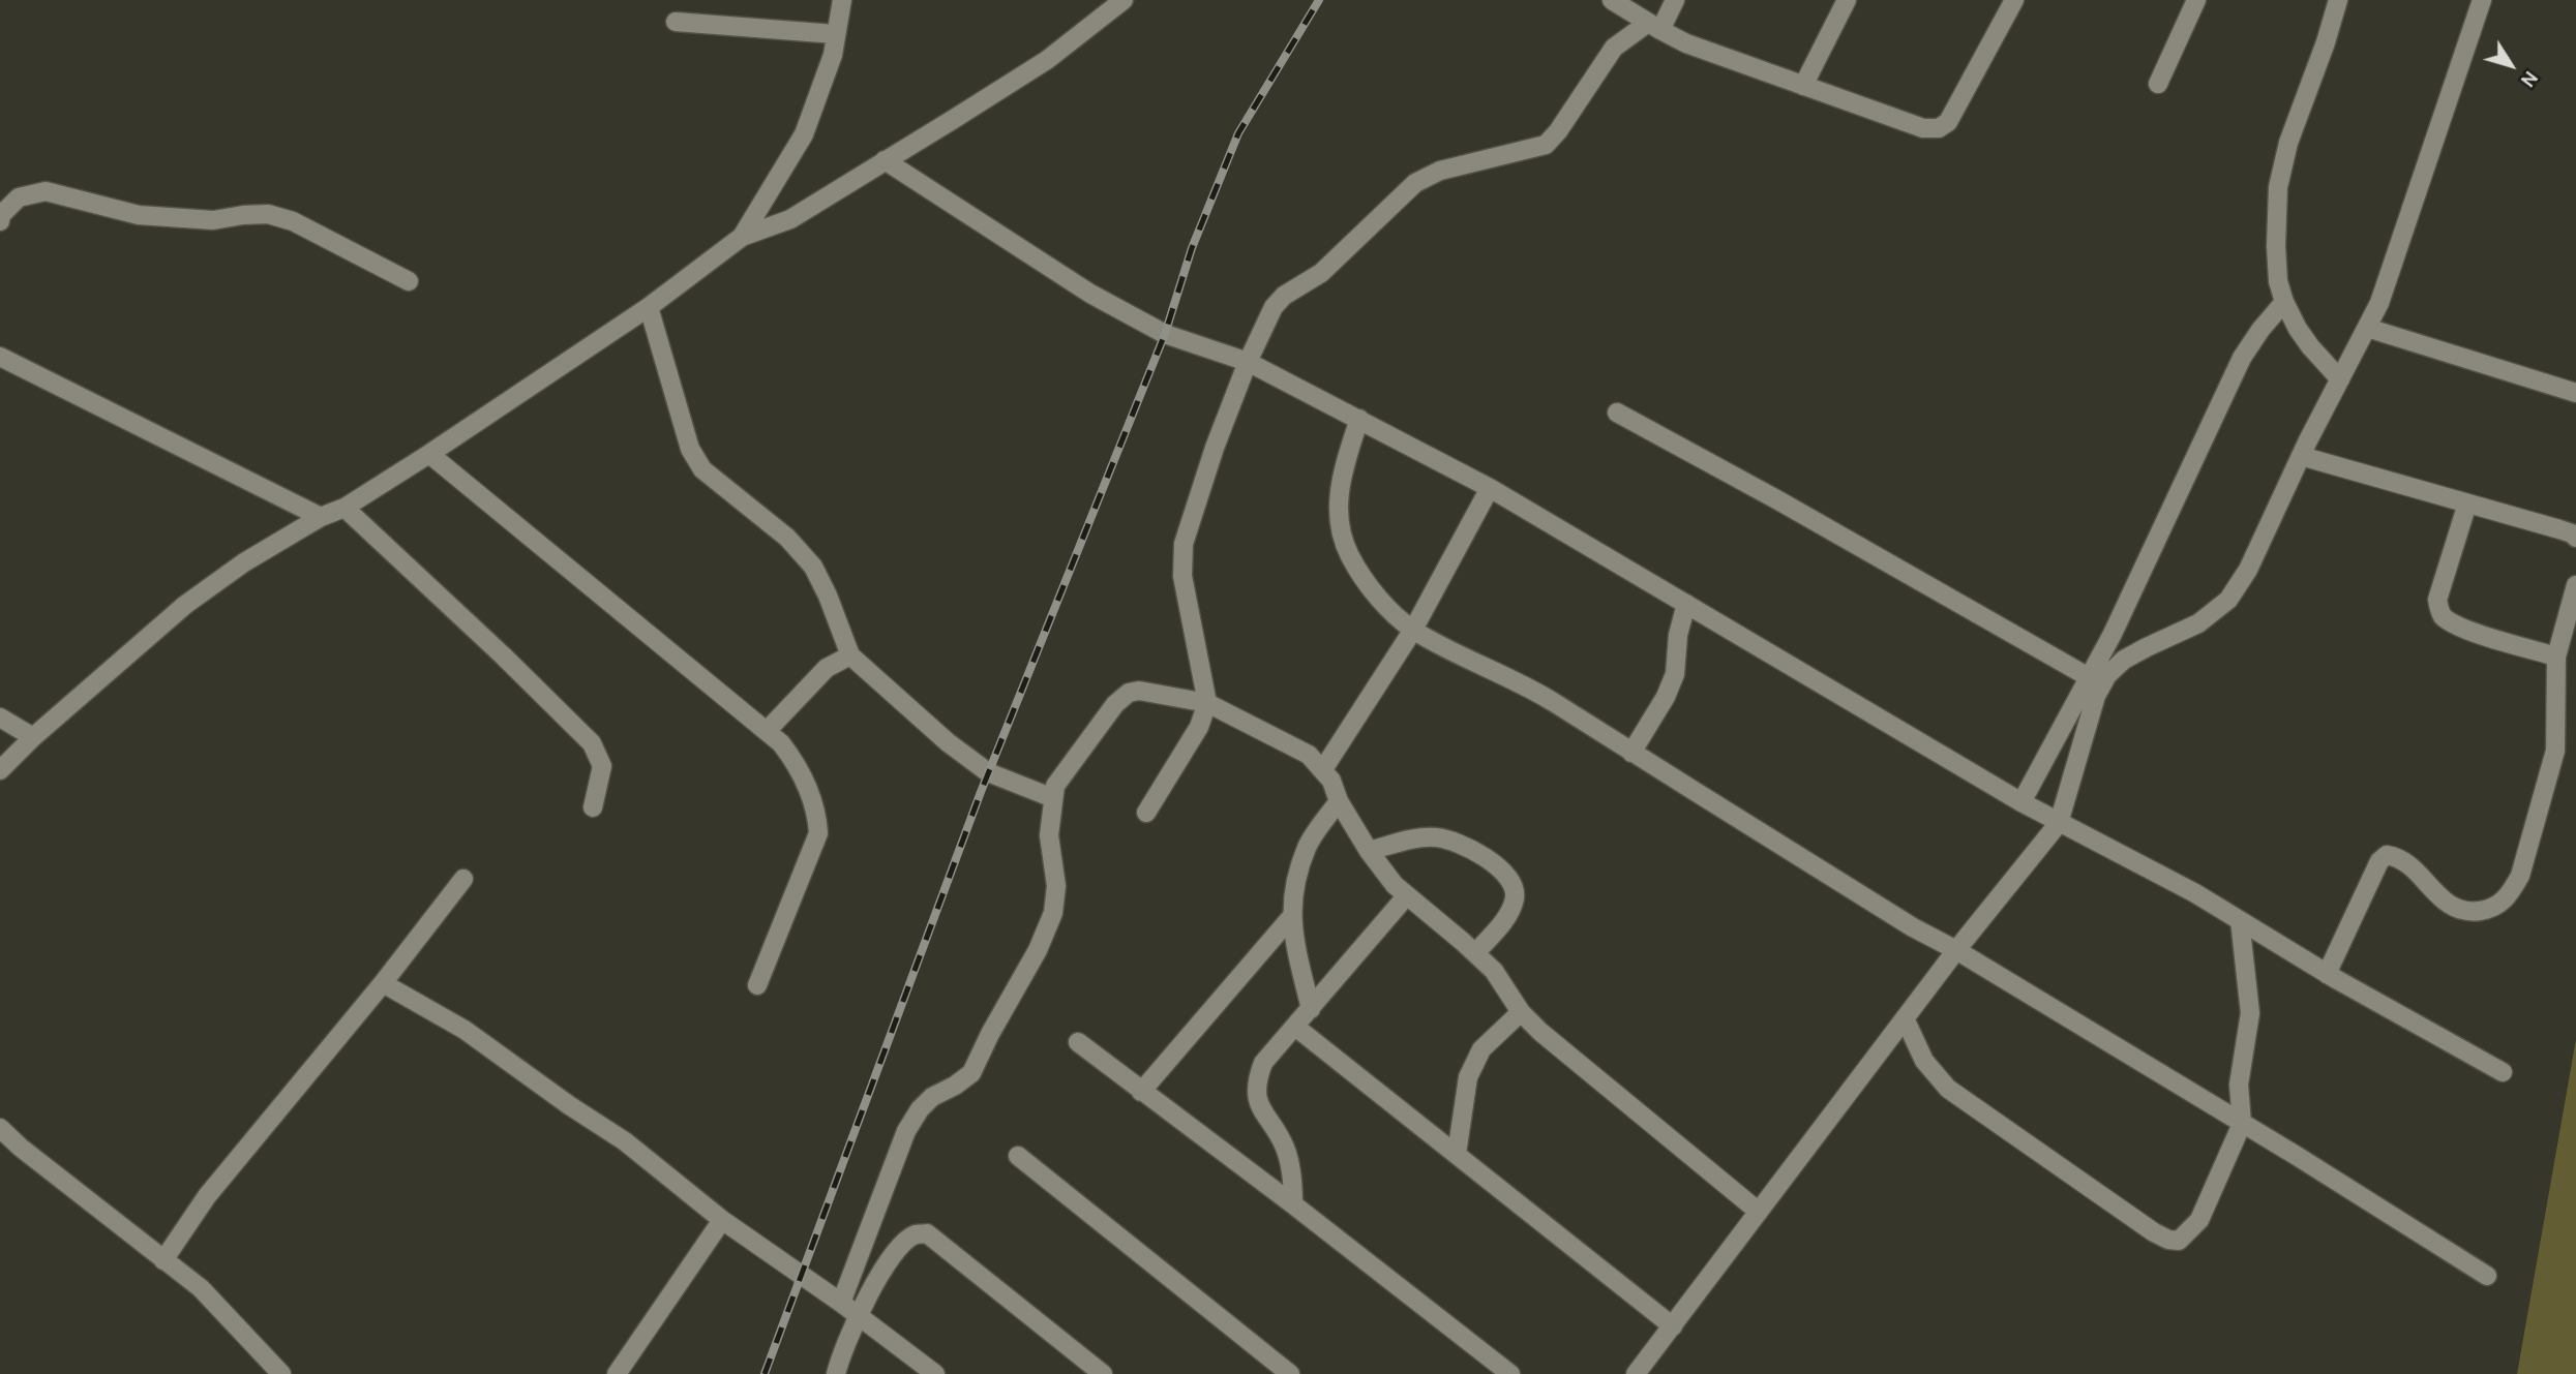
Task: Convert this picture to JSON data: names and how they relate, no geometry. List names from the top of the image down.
{
  "north": "bottom right"
}
